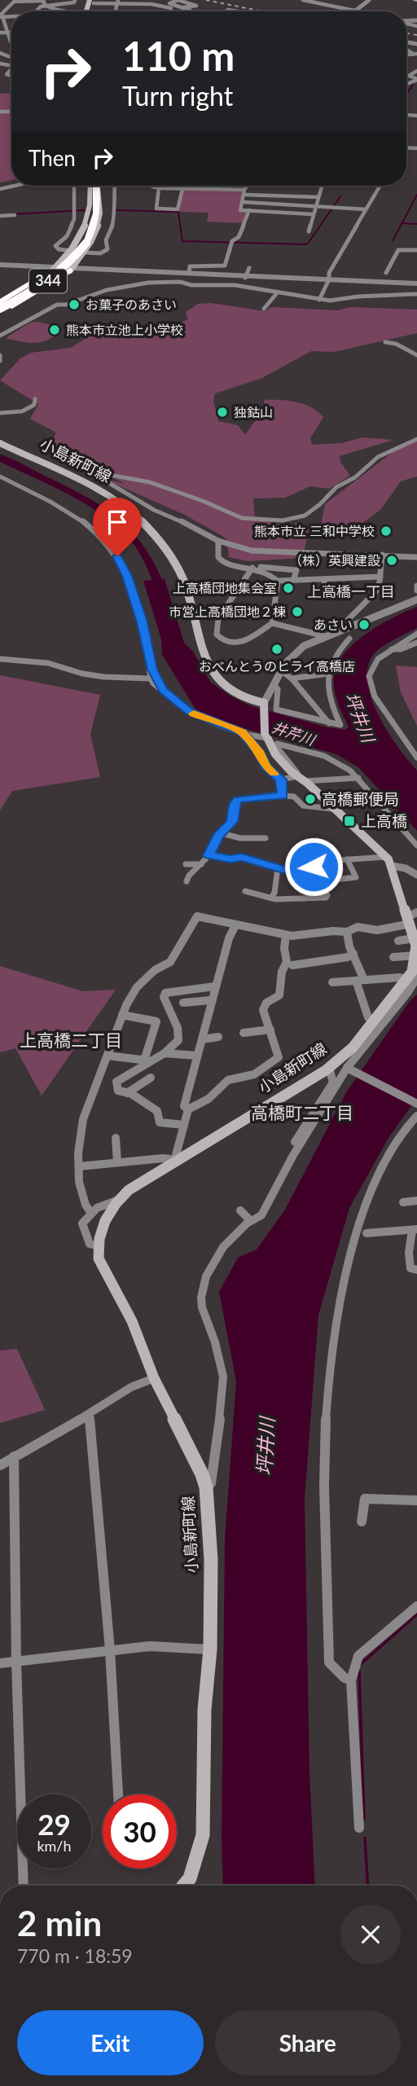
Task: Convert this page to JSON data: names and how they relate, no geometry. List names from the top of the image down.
{
  "streets": {
    "highway": ["344"],
    "main road": ["小島新町線"]
  },
  "districts": ["上高橋一丁目", "上高橋二丁目", "高橋町二丁目"],
  "water": ["坪井川", "井芹川"],
  "places": {
    "other": [
      "お菓子のあさい",
      "熊本市立池上小学校",
      "独鈷山",
      "熊本市立 三和中学校",
      "（株）英興建設",
      "上高橋団地集会室",
      "市営上高橋団地２棟",
      "あさい",
      "おべんとうのヒライ高橋店",
      "高橋郵便局"
    ],
    "transit": ["上高橋"]
  },
  "page": {
    "turn": ["110 m", "Turn right"],
    "then": "Then",
    "speed": "29 km/h",
    "limit": "30",
    "heading": ["2 min", "770 m · 18:59"],
    "buttons": ["Exit", "Share"]
  }
}
